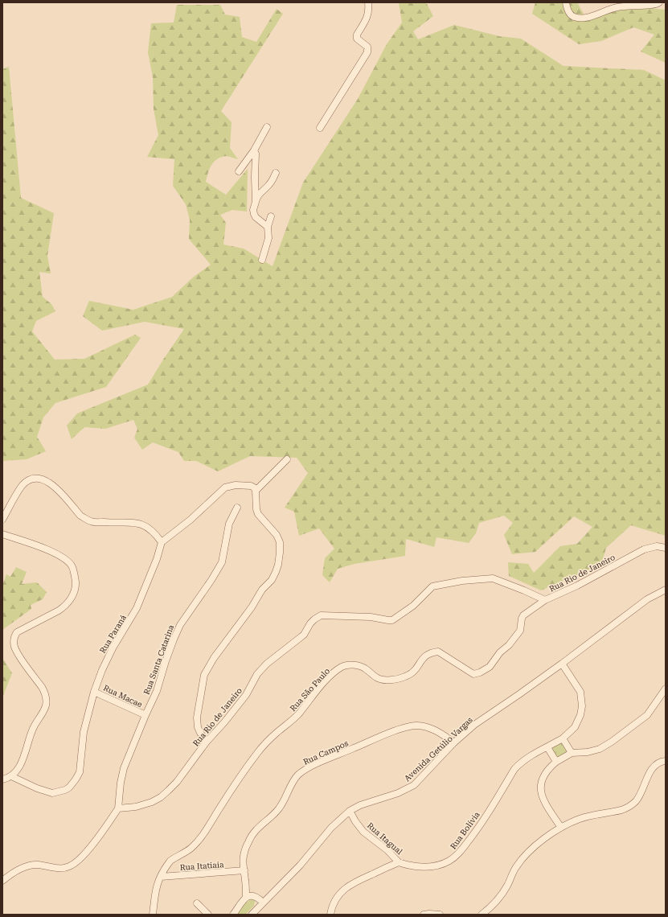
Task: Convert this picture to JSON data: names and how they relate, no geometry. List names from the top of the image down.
{
  "streets": {
    "street": [
      "Rua Rio de Janeiro",
      "Rua Paraná",
      "Rua Santa Catarina",
      "Rua São Paulo",
      "Rua Macae",
      "Avenida Getúlio Vargas",
      "Rua Campos",
      "Rua Bolívia",
      "Rua Itagual",
      "Rua Itatiaia"
    ]
  },
  "crossings": [
    ["Rua Rio de Janeiro", "Rua Santa Catarina"],
    ["Rua Rio de Janeiro", "Rua São Paulo"],
    ["Rua Paraná", "Rua Macae"],
    ["Rua Santa Catarina", "Rua Macae"],
    ["Rua São Paulo", "Rua Itatiaia"],
    ["Avenida Getúlio Vargas", "Rua Campos"],
    ["Avenida Getúlio Vargas", "Rua Bolívia"],
    ["Avenida Getúlio Vargas", "Rua Itagual"],
    ["Rua Campos", "Rua Itatiaia"],
    ["Rua Bolívia", "Rua Itagual"]
  ]
}
